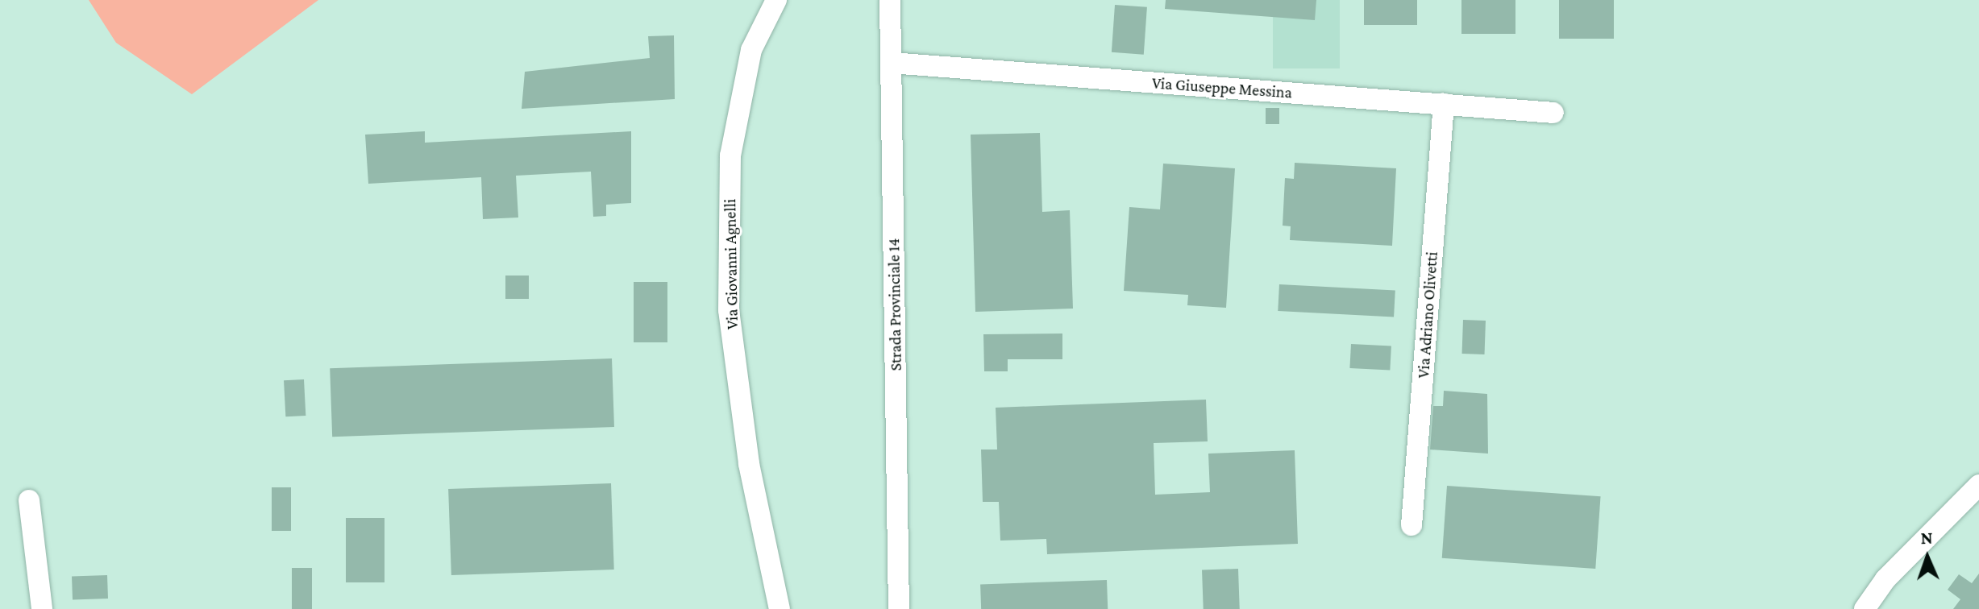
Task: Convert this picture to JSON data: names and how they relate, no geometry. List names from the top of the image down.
{
  "streets": {
    "street": [
      "Via Giuseppe Messina",
      "Via Giovanni Agnelli",
      "Strada Provinciale 14",
      "Via Adriano Olivetti"
    ]
  },
  "crossings": [
    ["Via Giuseppe Messina", "Strada Provinciale 14"],
    ["Via Giuseppe Messina", "Via Adriano Olivetti"]
  ],
  "north": "top"
}
